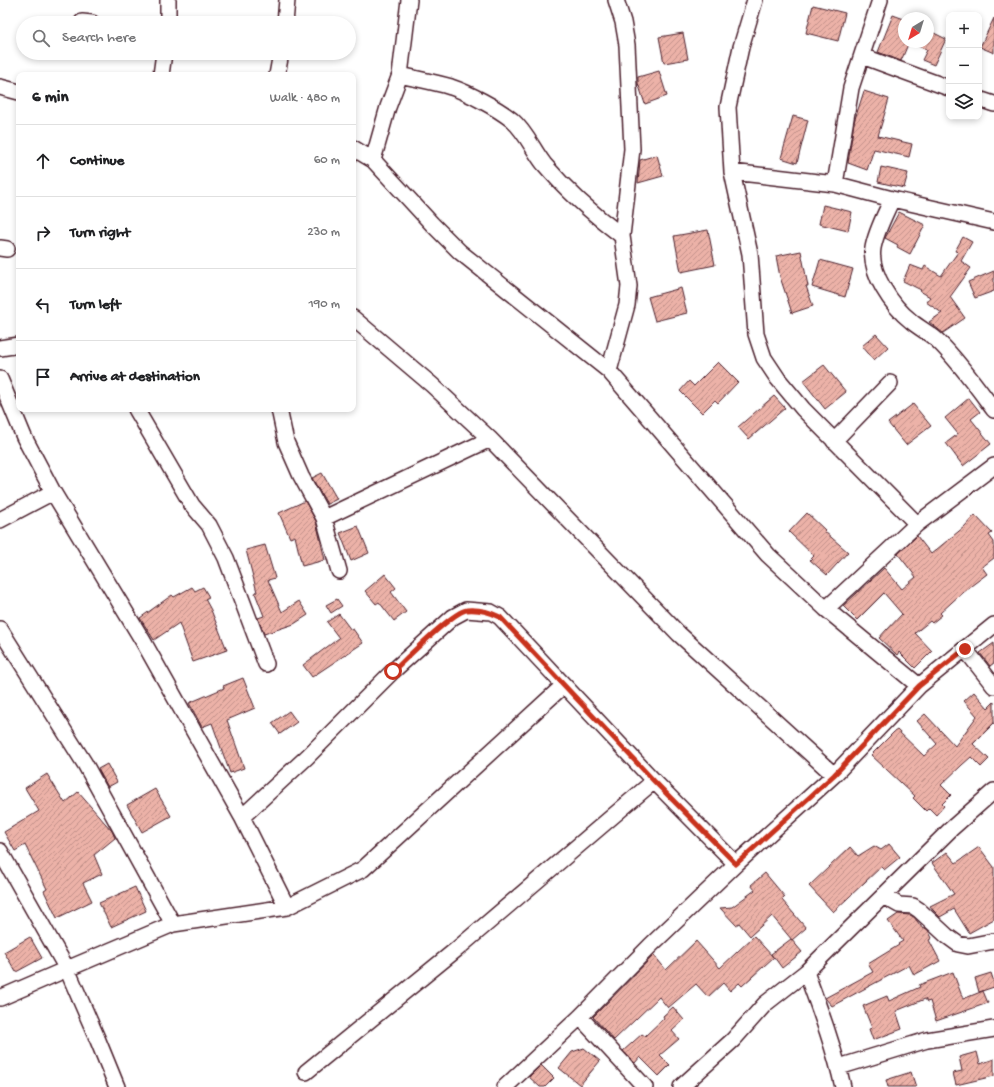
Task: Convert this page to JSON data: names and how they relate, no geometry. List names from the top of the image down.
{
  "north": "bottom left",
  "page": {
    "map_buttons": ["+", "−"],
    "search": "Search here",
    "heading": ["6 min", "Walk · 480 m"],
    "list": [
      ["Continue", "60 m"],
      ["Turn right", "230 m"],
      ["Turn left", "190 m"],
      "Arrive at destination"
    ]
  }
}
